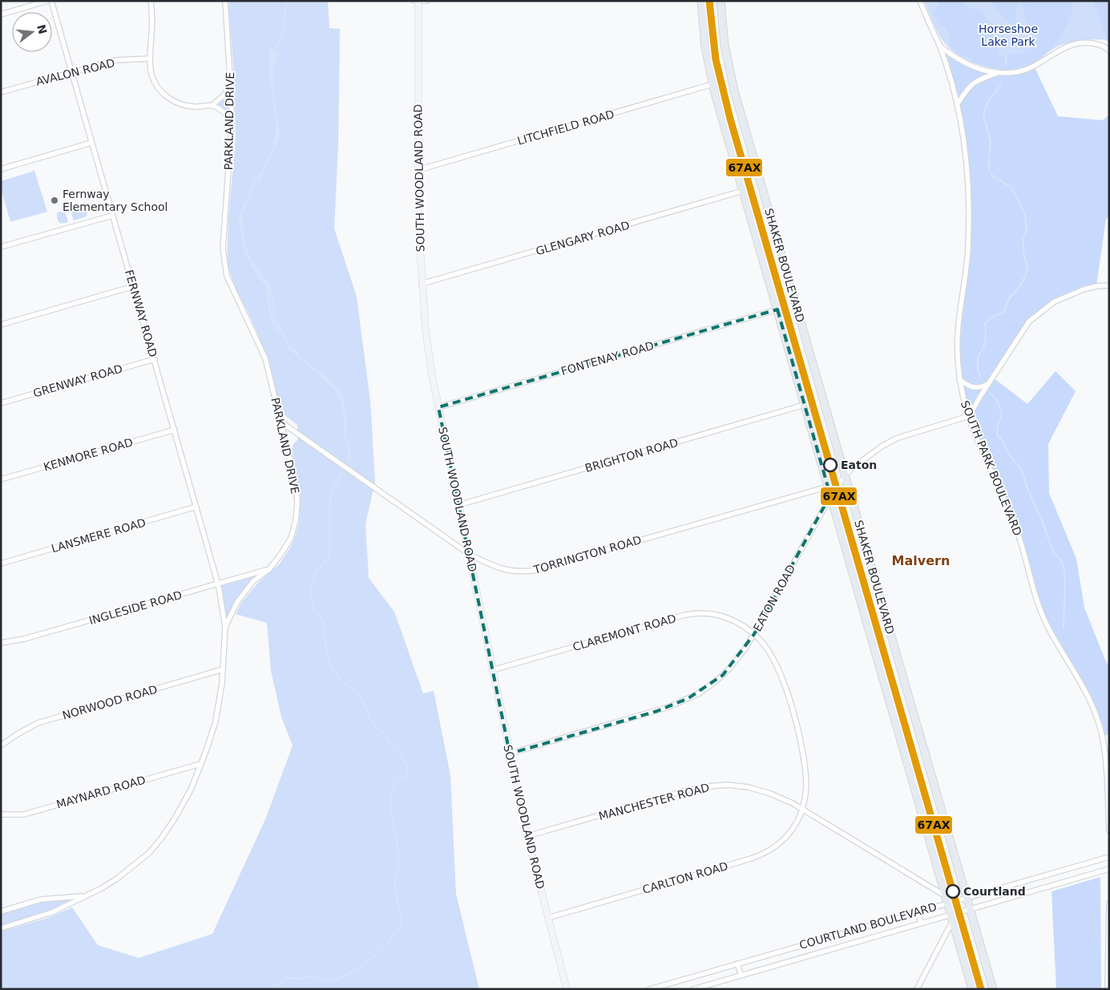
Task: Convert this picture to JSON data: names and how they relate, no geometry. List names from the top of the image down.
{
  "streets": {
    "main road": ["SHAKER BOULEVARD"],
    "street": [
      "AVALON ROAD",
      "PARKLAND DRIVE",
      "LITCHFIELD ROAD",
      "SOUTH WOODLAND ROAD",
      "GLENGARY ROAD",
      "FERNWAY ROAD",
      "FONTENAY ROAD",
      "GRENWAY ROAD",
      "KENMORE ROAD",
      "BRIGHTON ROAD",
      "SOUTH PARK BOULEVARD",
      "LANSMERE ROAD",
      "TORRINGTON ROAD",
      "EATON ROAD",
      "INGLESIDE ROAD",
      "CLAREMONT ROAD",
      "NORWOOD ROAD",
      "MAYNARD ROAD",
      "MANCHESTER ROAD",
      "CARLTON ROAD",
      "COURTLAND BOULEVARD"
    ]
  },
  "crossings": [
    ["AVALON ROAD", "FERNWAY ROAD"],
    ["PARKLAND DRIVE", "FERNWAY ROAD"],
    ["PARKLAND DRIVE", "TORRINGTON ROAD"],
    ["PARKLAND DRIVE", "INGLESIDE ROAD"],
    ["PARKLAND DRIVE", "NORWOOD ROAD"],
    ["PARKLAND DRIVE", "MAYNARD ROAD"],
    ["LITCHFIELD ROAD", "SOUTH WOODLAND ROAD"],
    ["LITCHFIELD ROAD", "SHAKER BOULEVARD"],
    ["SOUTH WOODLAND ROAD", "GLENGARY ROAD"],
    ["SOUTH WOODLAND ROAD", "FONTENAY ROAD"],
    ["SOUTH WOODLAND ROAD", "BRIGHTON ROAD"],
    ["SOUTH WOODLAND ROAD", "TORRINGTON ROAD"],
    ["SOUTH WOODLAND ROAD", "EATON ROAD"],
    ["SOUTH WOODLAND ROAD", "CLAREMONT ROAD"],
    ["SOUTH WOODLAND ROAD", "MANCHESTER ROAD"],
    ["SOUTH WOODLAND ROAD", "CARLTON ROAD"],
    ["GLENGARY ROAD", "SHAKER BOULEVARD"],
    ["SHAKER BOULEVARD", "FONTENAY ROAD"],
    ["SHAKER BOULEVARD", "BRIGHTON ROAD"],
    ["SHAKER BOULEVARD", "TORRINGTON ROAD"],
    ["SHAKER BOULEVARD", "EATON ROAD"],
    ["SHAKER BOULEVARD", "MANCHESTER ROAD"],
    ["SHAKER BOULEVARD", "COURTLAND BOULEVARD"],
    ["FERNWAY ROAD", "GRENWAY ROAD"],
    ["FERNWAY ROAD", "KENMORE ROAD"],
    ["FERNWAY ROAD", "LANSMERE ROAD"],
    ["FERNWAY ROAD", "INGLESIDE ROAD"],
    ["SOUTH PARK BOULEVARD", "EATON ROAD"],
    ["TORRINGTON ROAD", "EATON ROAD"],
    ["EATON ROAD", "CLAREMONT ROAD"],
    ["CLAREMONT ROAD", "MANCHESTER ROAD"],
    ["CLAREMONT ROAD", "CARLTON ROAD"],
    ["MANCHESTER ROAD", "CARLTON ROAD"],
    ["MANCHESTER ROAD", "COURTLAND BOULEVARD"]
  ],
  "districts": ["Malvern"],
  "parks": ["Horseshoe Lake Park"],
  "places": ["Fernway Elementary School", "Eaton", "Courtland"],
  "lines": ["transit line 67AX"],
  "north": "right"
}
